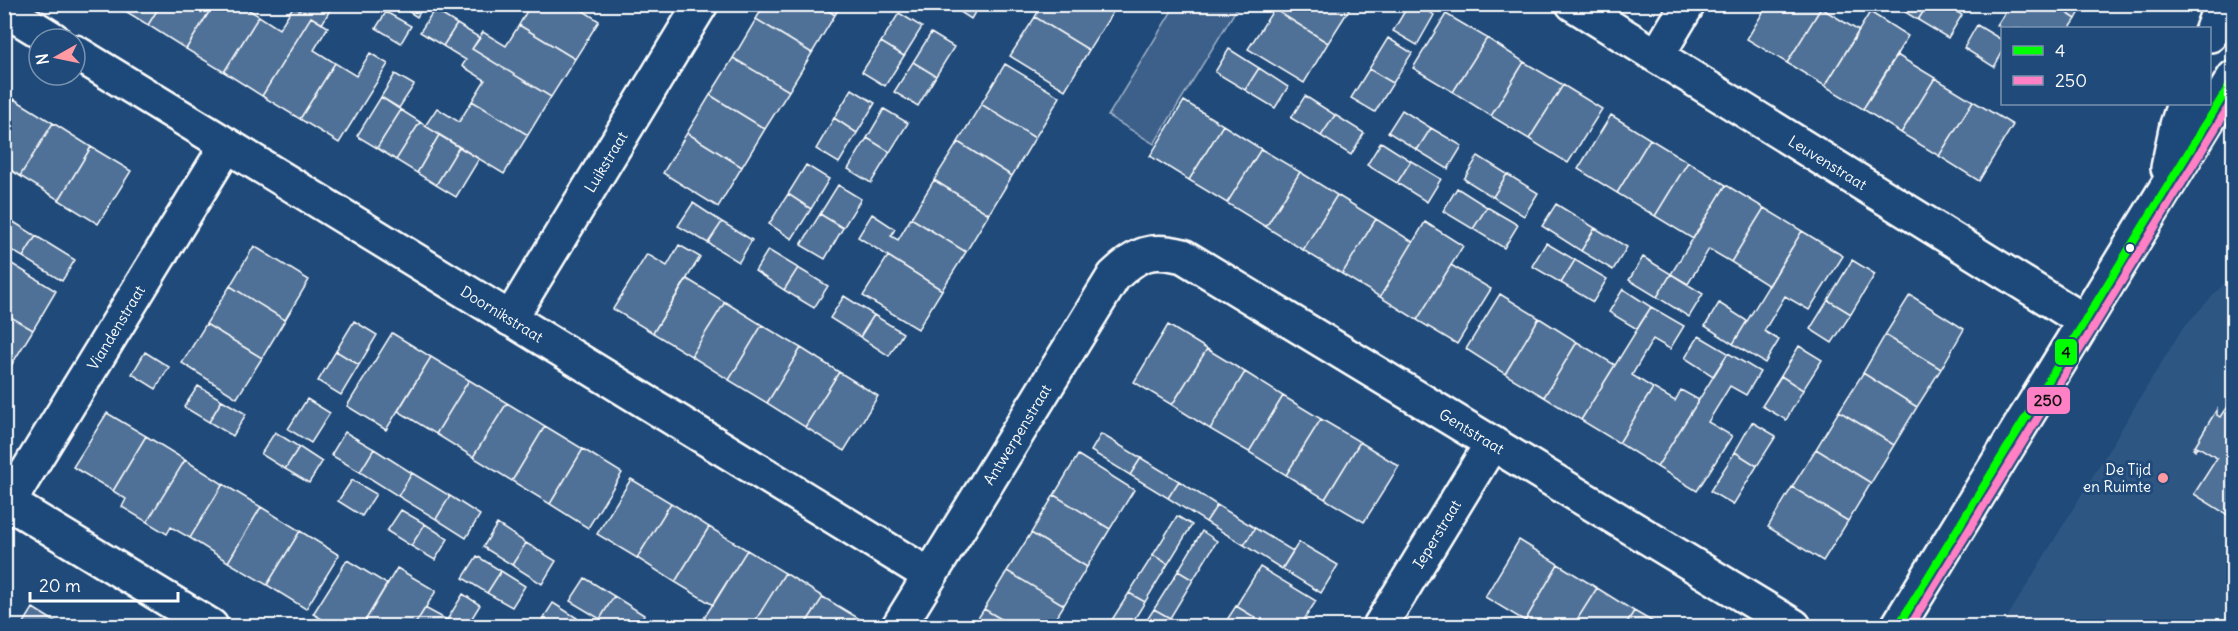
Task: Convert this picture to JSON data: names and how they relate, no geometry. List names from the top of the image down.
{
  "streets": {
    "street": [
      "Luikstraat",
      "Leuvenstraat",
      "Doornikstraat",
      "Viandenstraat",
      "Gentstraat",
      "Antwerpenstraat",
      "Ieperstraat"
    ]
  },
  "crossings": [
    ["Luikstraat", "Doornikstraat"],
    ["Doornikstraat", "Viandenstraat"],
    ["Doornikstraat", "Antwerpenstraat"],
    ["Gentstraat", "Antwerpenstraat"],
    ["Gentstraat", "Ieperstraat"]
  ],
  "places": ["De Tijd en Ruimte"],
  "lines": ["transit line 4", "transit line 250"],
  "legend": ["4", "250"],
  "scale_bar": "20 m",
  "north": "left"
}
